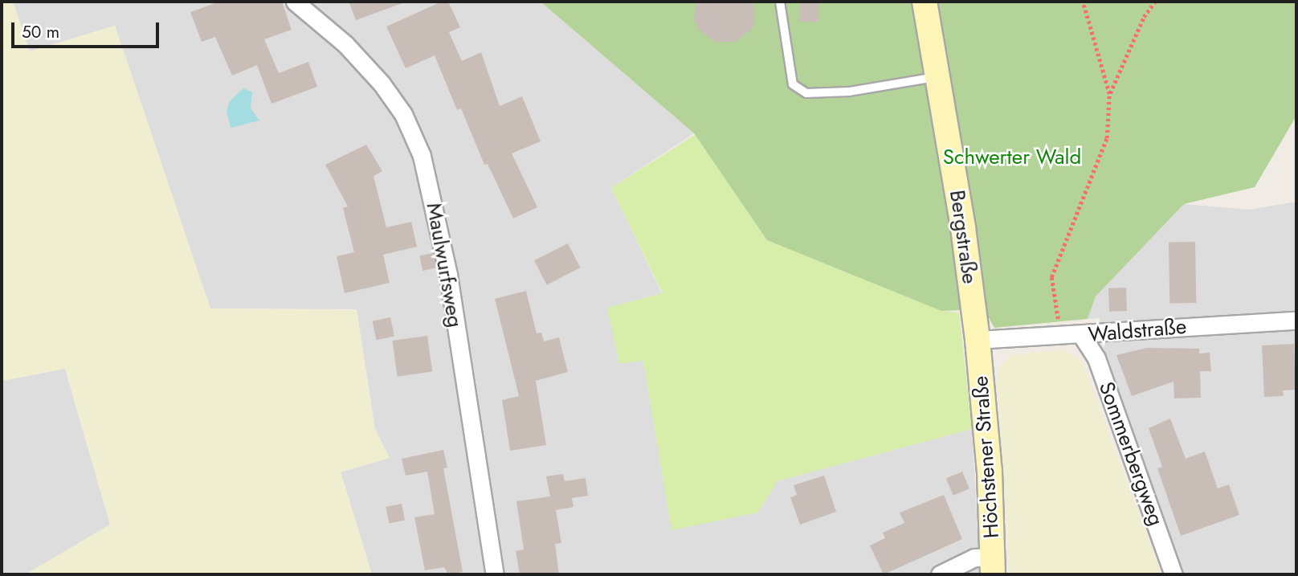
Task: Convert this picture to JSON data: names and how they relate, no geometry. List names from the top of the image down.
{
  "streets": {
    "main road": ["Bergstraße", "Höchstener Straße"],
    "street": ["Maulwurfsweg", "Waldstraße", "Sommerbergweg"]
  },
  "crossings": [
    ["Bergstraße", "Waldstraße"],
    ["Bergstraße", "Höchstener Straße"],
    ["Waldstraße", "Sommerbergweg"],
    ["Waldstraße", "Höchstener Straße"]
  ],
  "parks": ["Schwerter Wald"],
  "scale_bar": "50 m"
}
